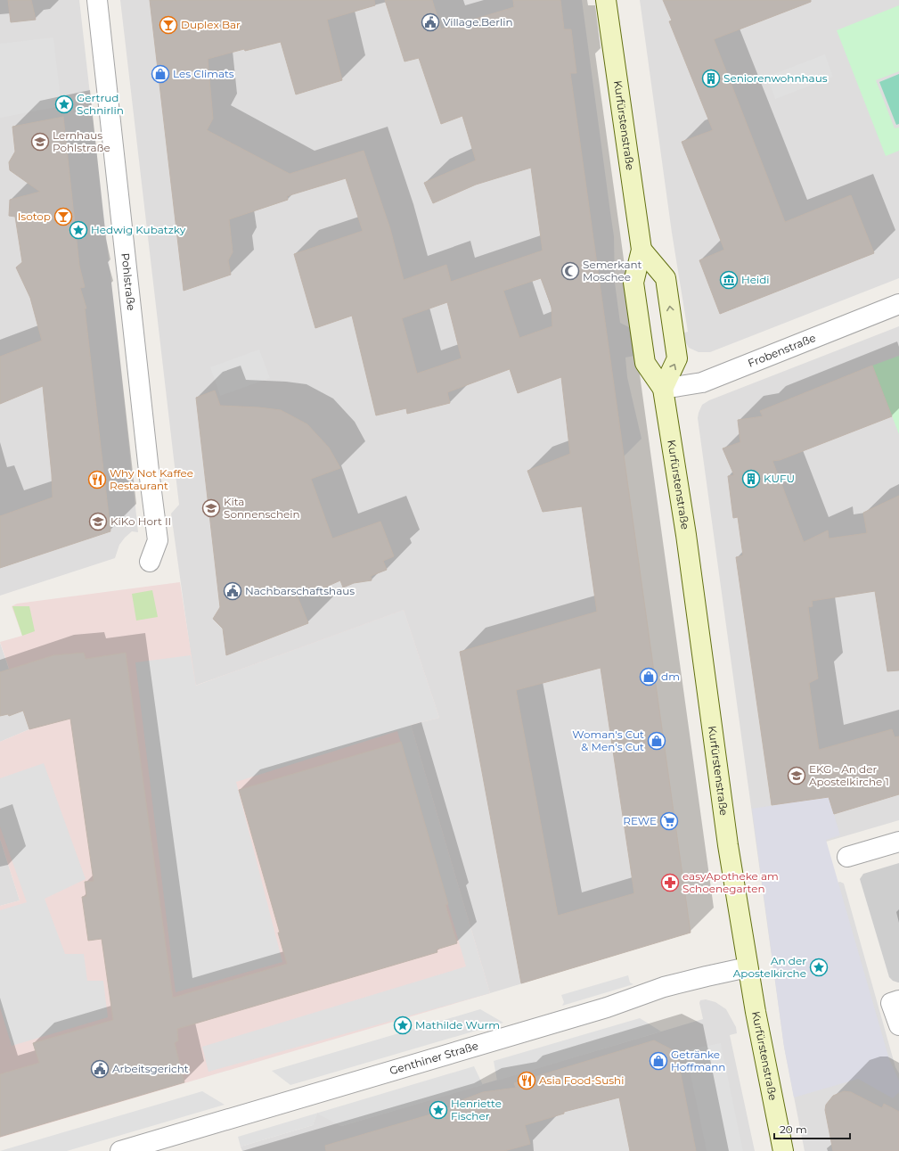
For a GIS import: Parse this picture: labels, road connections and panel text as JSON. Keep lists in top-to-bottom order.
{
  "streets": {
    "street": [
      "Kurfürstenstraße",
      "Pohlstraße",
      "Frobenstraße",
      "Genthiner Straße"
    ]
  },
  "crossings": [
    ["Kurfürstenstraße", "Frobenstraße"],
    ["Kurfürstenstraße", "Genthiner Straße"]
  ],
  "places": {
    "public building": ["Village.Berlin", "Nachbarschaftshaus", "Arbeitsgericht"],
    "bar": ["Duplex Bar", "Isotop"],
    "shop": [
      "Les Climats",
      "dm",
      "Woman's Cut & Men's Cut",
      "Getränke Hoffmann"
    ],
    "building": ["Seniorenwohnhaus", "KUFU"],
    "place": [
      "Gertrud Schnirlin",
      "Hedwig Kubatzky",
      "An der Apostelkirche",
      "Mathilde Wurm",
      "Henriette Fischer"
    ],
    "school or university": [
      "Lernhaus Pohlstraße",
      "Kita Sonnenschein",
      "KiKo Hort II",
      "EKG - An der Apostelkirche 1"
    ],
    "mosque": ["Semerkant Moschee"],
    "museum": ["Heidi"],
    "restaurant": ["Why Not Kaffee Restaurant", "Asia Food-Sushi"],
    "supermarket": ["REWE"],
    "pharmacy": ["easyApotheke am Schoenegarten"]
  },
  "scale_bar": "20 m"
}
